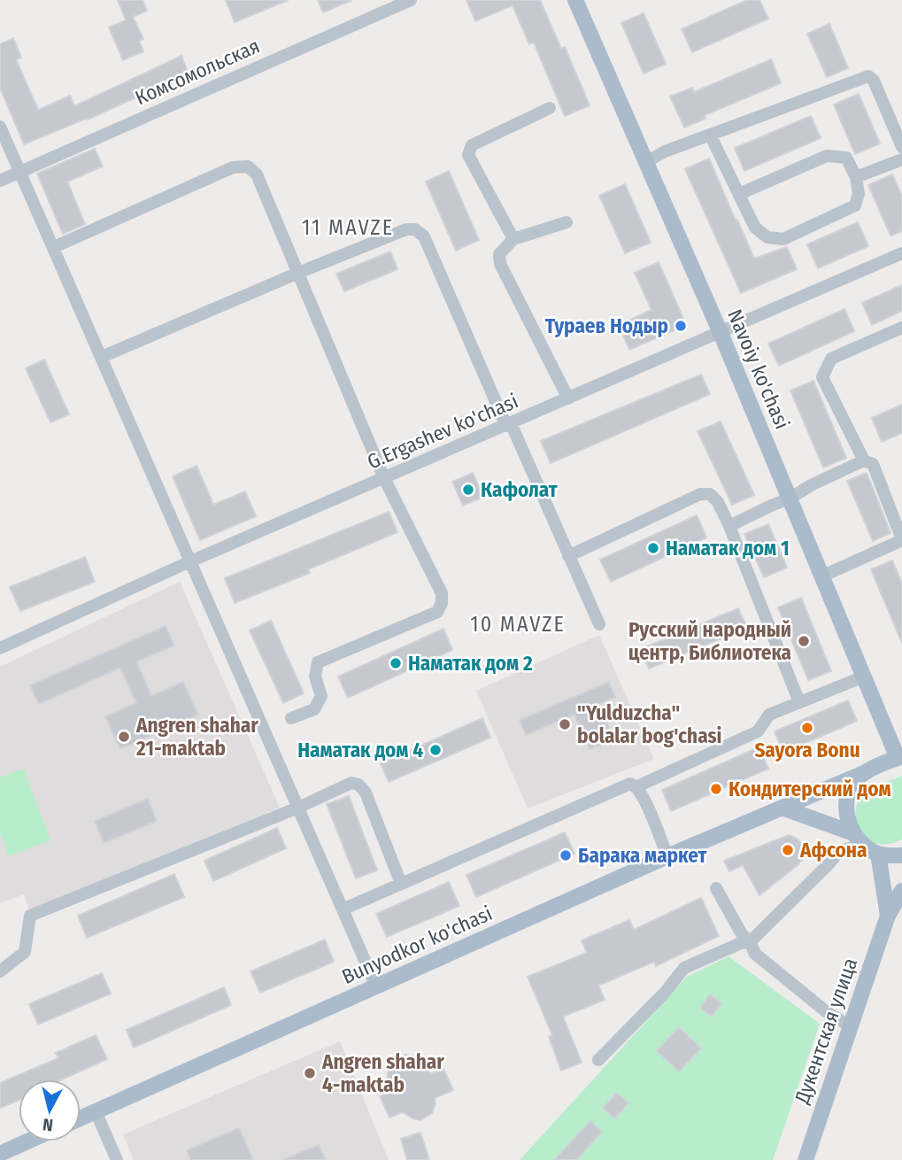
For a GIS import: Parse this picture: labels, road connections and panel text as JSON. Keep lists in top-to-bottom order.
{
  "streets": {
    "main road": ["Navoiy ko'chasi", "Bunyodkor ko'chasi", "Дукентская улица"],
    "street": ["Комсомольская", "G.Ergashev ko'chasi"]
  },
  "crossings": [
    ["Navoiy ko'chasi", "G.Ergashev ko'chasi"],
    ["Navoiy ko'chasi", "Bunyodkor ko'chasi"]
  ],
  "districts": ["11 MAVZE", "10 MAVZE"],
  "places": [
    "Тураев Нодыр",
    "Кафолат",
    "Наматак дом 1",
    "Русский народный центр, Библиотека",
    "Наматак дом 2",
    "\"Yulduzcha\" bolalar bog'chasi",
    "Sayora Bonu",
    "Angren shahar 21-maktab",
    "Наматак дом 4",
    "Кондитерский дом",
    "Афсона",
    "Барака маркет",
    "Angren shahar 4-maktab"
  ],
  "north": "bottom"
}
